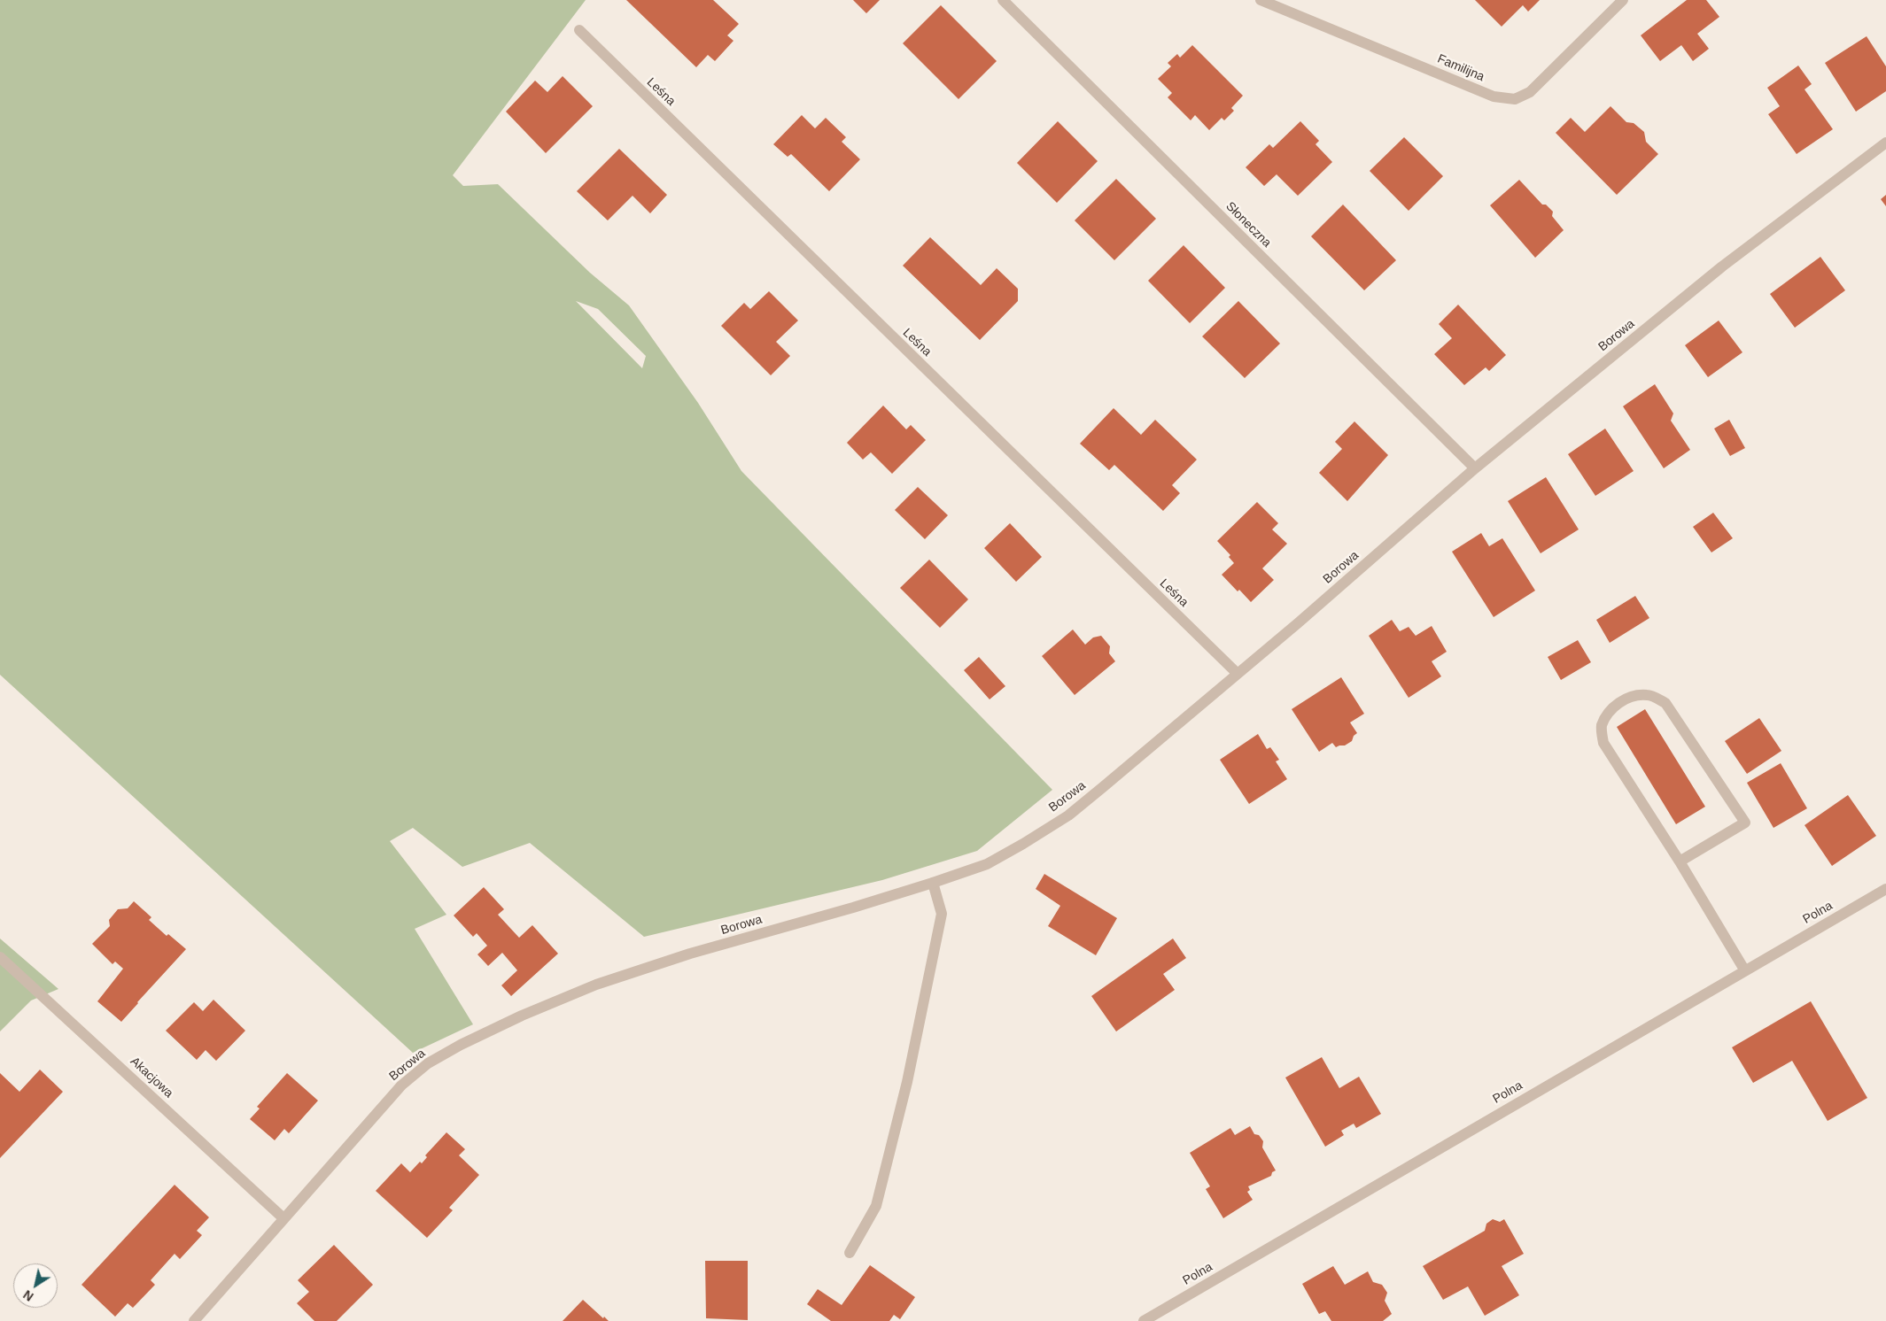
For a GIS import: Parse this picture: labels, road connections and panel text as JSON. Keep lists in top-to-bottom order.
{
  "streets": {
    "street": [
      "Familijna",
      "Leśna",
      "Słoneczna",
      "Borowa",
      "Polna",
      "Akacjowa"
    ]
  },
  "crossings": [
    ["Leśna", "Borowa"],
    ["Słoneczna", "Borowa"],
    ["Borowa", "Akacjowa"]
  ],
  "north": "bottom left"
}
